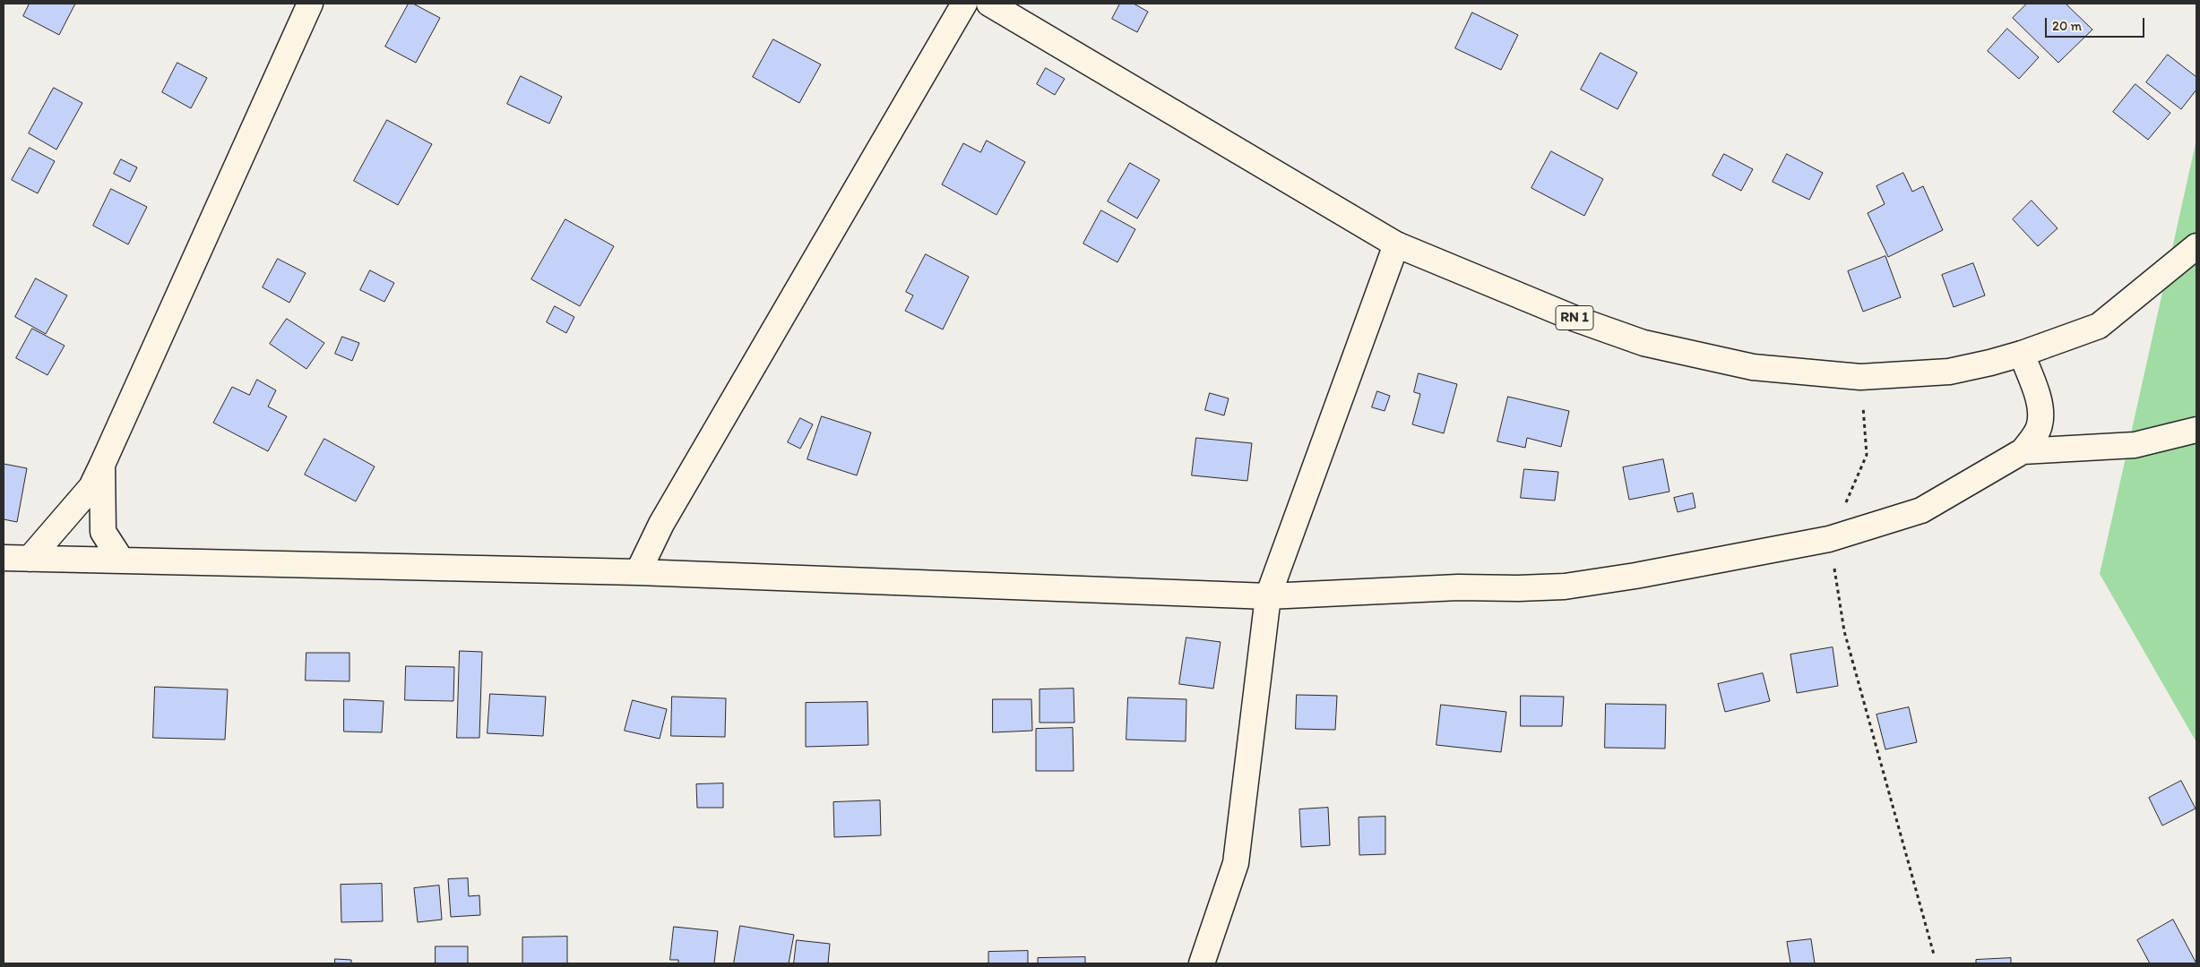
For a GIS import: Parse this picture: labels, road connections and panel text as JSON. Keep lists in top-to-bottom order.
{
  "streets": {
    "street": ["RN 1"]
  },
  "scale_bar": "20 m"
}
